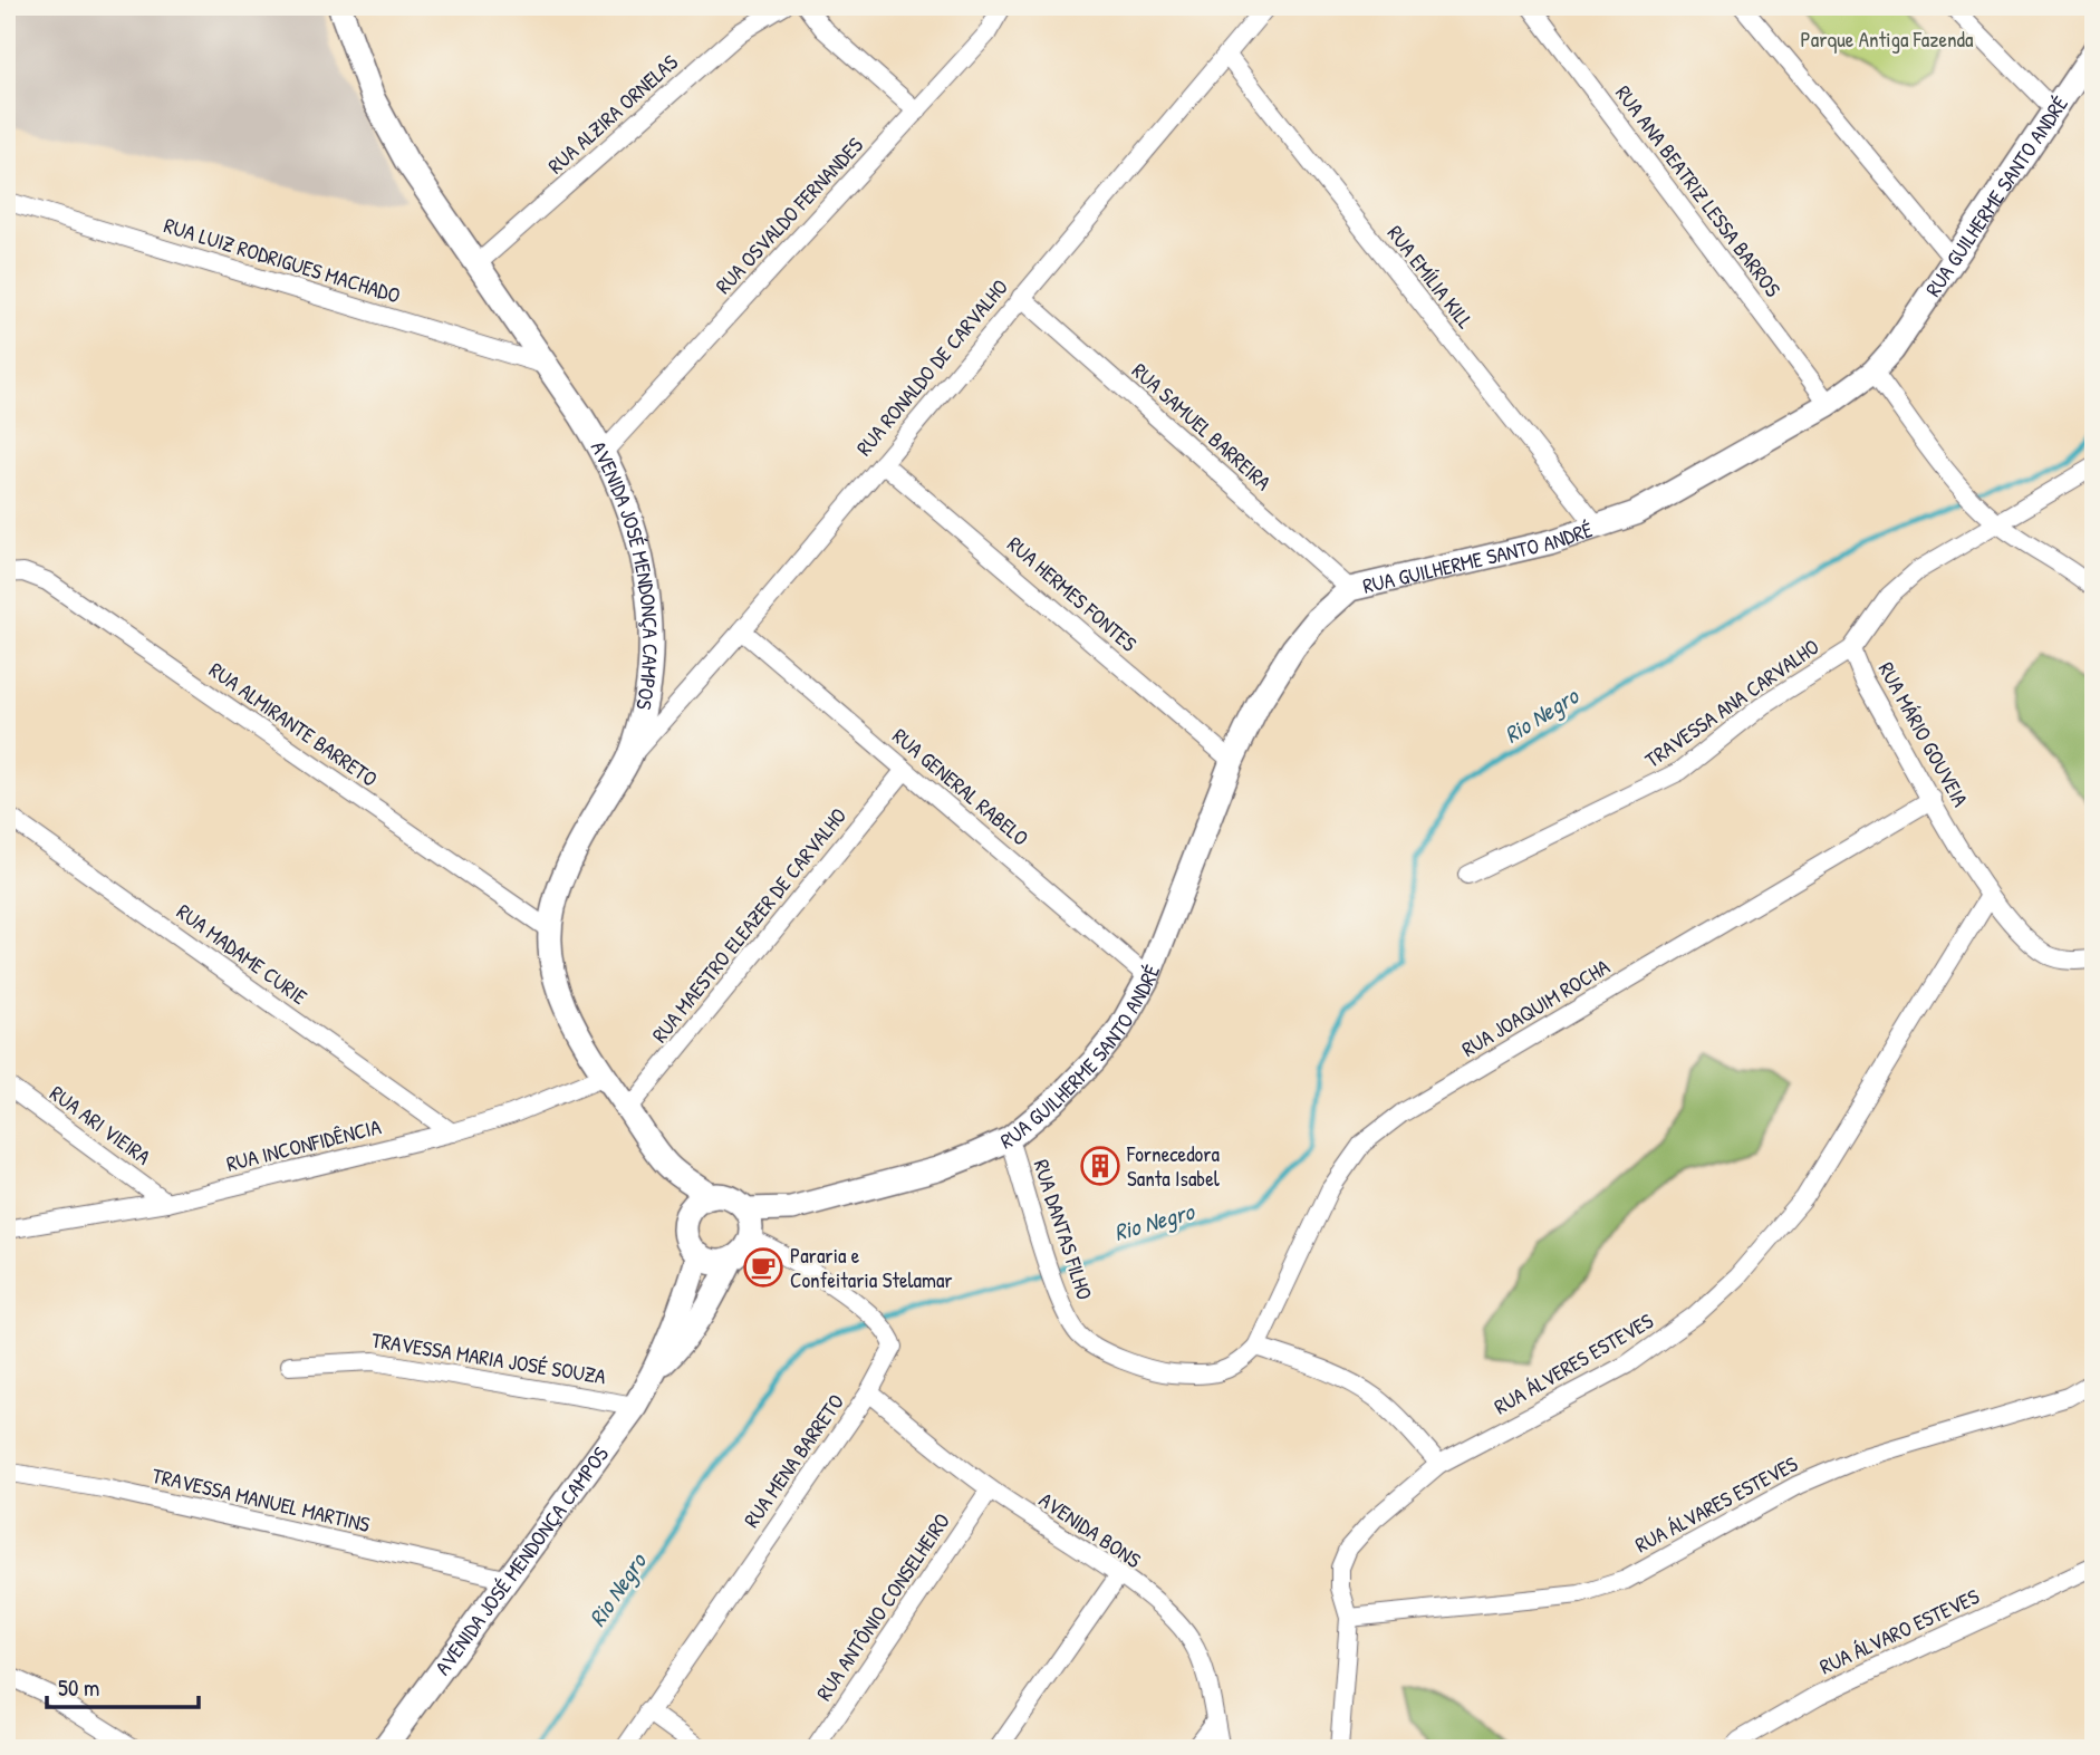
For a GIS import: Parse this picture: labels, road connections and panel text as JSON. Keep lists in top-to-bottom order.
{
  "streets": {
    "main road": ["RUA GUILHERME SANTO ANDRÉ", "AVENIDA JOSÉ MENDONÇA CAMPOS"],
    "street": [
      "RUA ALZIRA ORNELAS",
      "RUA ANA BEATRIZ LESSA BARROS",
      "RUA OSVALDO FERNANDES",
      "RUA LUIZ RODRIGUES MACHADO",
      "RUA EMÍLIA KILL",
      "RUA RONALDO DE CARVALHO",
      "RUA SAMUEL BARREIRA",
      "RUA HERMES FONTES",
      "TRAVESSA ANA CARVALHO",
      "RUA ALMIRANTE BARRETO",
      "RUA MÁRIO GOUVEIA",
      "RUA GENERAL RABELO",
      "RUA MAESTRO ELEAZER DE CARVALHO",
      "RUA MADAME CURIE",
      "RUA JOAQUIM ROCHA",
      "RUA ARI VIEIRA",
      "RUA INCONFIDÊNCIA",
      "RUA DANTAS FILHO",
      "TRAVESSA MARIA JOSÉ SOUZA",
      "RUA ÁLVERES ESTEVES",
      "RUA MENA BARRETO",
      "TRAVESSA MANUEL MARTINS",
      "RUA ÁLVARES ESTEVES",
      "AVENIDA BONS",
      "RUA ANTÔNIO CONSELHEIRO",
      "RUA ÁLVARO ESTEVES"
    ]
  },
  "crossings": [
    ["RUA ALZIRA ORNELAS", "AVENIDA JOSÉ MENDONÇA CAMPOS"],
    ["RUA ANA BEATRIZ LESSA BARROS", "RUA GUILHERME SANTO ANDRÉ"],
    ["RUA GUILHERME SANTO ANDRÉ", "RUA EMÍLIA KILL"],
    ["RUA GUILHERME SANTO ANDRÉ", "RUA SAMUEL BARREIRA"],
    ["RUA GUILHERME SANTO ANDRÉ", "AVENIDA JOSÉ MENDONÇA CAMPOS"],
    ["RUA GUILHERME SANTO ANDRÉ", "RUA HERMES FONTES"],
    ["RUA GUILHERME SANTO ANDRÉ", "RUA GENERAL RABELO"],
    ["RUA GUILHERME SANTO ANDRÉ", "RUA DANTAS FILHO"],
    ["RUA GUILHERME SANTO ANDRÉ", "RUA MENA BARRETO"],
    ["RUA OSVALDO FERNANDES", "AVENIDA JOSÉ MENDONÇA CAMPOS"],
    ["RUA LUIZ RODRIGUES MACHADO", "AVENIDA JOSÉ MENDONÇA CAMPOS"],
    ["RUA EMÍLIA KILL", "RUA RONALDO DE CARVALHO"],
    ["RUA RONALDO DE CARVALHO", "RUA SAMUEL BARREIRA"],
    ["RUA RONALDO DE CARVALHO", "AVENIDA JOSÉ MENDONÇA CAMPOS"],
    ["RUA RONALDO DE CARVALHO", "RUA HERMES FONTES"],
    ["RUA RONALDO DE CARVALHO", "RUA GENERAL RABELO"],
    ["AVENIDA JOSÉ MENDONÇA CAMPOS", "RUA ALMIRANTE BARRETO"],
    ["AVENIDA JOSÉ MENDONÇA CAMPOS", "RUA MAESTRO ELEAZER DE CARVALHO"],
    ["AVENIDA JOSÉ MENDONÇA CAMPOS", "RUA INCONFIDÊNCIA"],
    ["AVENIDA JOSÉ MENDONÇA CAMPOS", "TRAVESSA MARIA JOSÉ SOUZA"],
    ["AVENIDA JOSÉ MENDONÇA CAMPOS", "RUA MENA BARRETO"],
    ["AVENIDA JOSÉ MENDONÇA CAMPOS", "TRAVESSA MANUEL MARTINS"],
    ["TRAVESSA ANA CARVALHO", "RUA MÁRIO GOUVEIA"],
    ["RUA MÁRIO GOUVEIA", "RUA JOAQUIM ROCHA"],
    ["RUA MÁRIO GOUVEIA", "RUA ÁLVERES ESTEVES"],
    ["RUA GENERAL RABELO", "RUA MAESTRO ELEAZER DE CARVALHO"],
    ["RUA MADAME CURIE", "RUA INCONFIDÊNCIA"],
    ["RUA JOAQUIM ROCHA", "RUA DANTAS FILHO"],
    ["RUA ARI VIEIRA", "RUA INCONFIDÊNCIA"],
    ["RUA ÁLVERES ESTEVES", "RUA ÁLVARES ESTEVES"],
    ["RUA MENA BARRETO", "AVENIDA BONS"],
    ["AVENIDA BONS", "RUA ANTÔNIO CONSELHEIRO"]
  ],
  "water": ["Rio Negro"],
  "parks": ["Parque Antiga Fazenda"],
  "places": {
    "building": ["Fornecedora Santa Isabel"],
    "cafe": ["Pararia e Confeitaria Stelamar"]
  },
  "scale_bar": "50 m"
}
